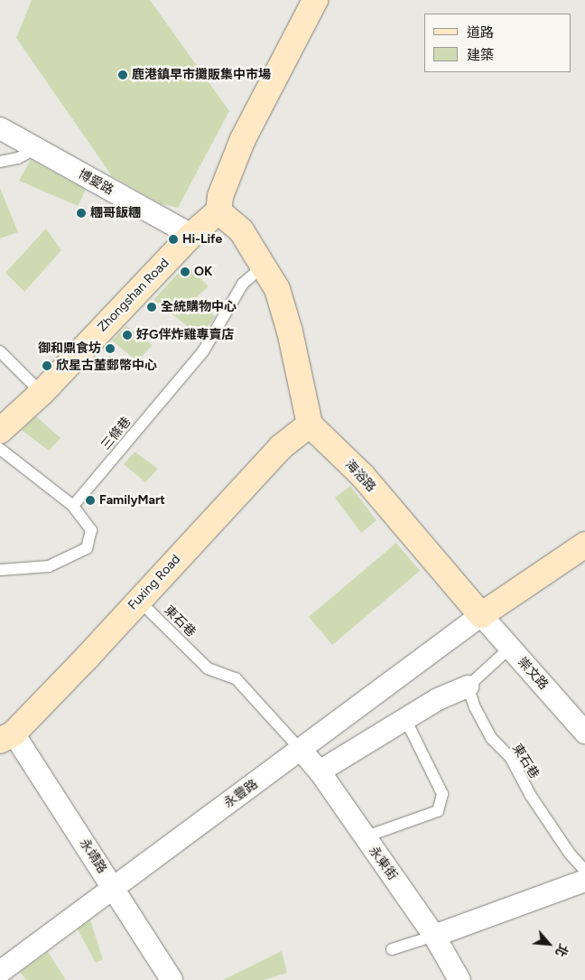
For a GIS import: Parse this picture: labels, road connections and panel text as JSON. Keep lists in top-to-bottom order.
{
  "streets": {
    "street": [
      "博愛路",
      "Zhongshan Road",
      "海浴路",
      "Fuxing Road",
      "崇文路",
      "永豐路",
      "永靖路",
      "永東街"
    ],
    "lane": ["三條巷", "東石巷"]
  },
  "crossings": [
    ["博愛路", "Zhongshan Road"],
    ["海浴路", "Fuxing Road"],
    ["海浴路", "崇文路"],
    ["海浴路", "永豐路"],
    ["Fuxing Road", "東石巷"],
    ["Fuxing Road", "永靖路"],
    ["東石巷", "永豐路"],
    ["東石巷", "永東街"],
    ["崇文路", "永豐路"],
    ["永豐路", "永靖路"],
    ["永豐路", "永東街"]
  ],
  "places": [
    "鹿港鎮早市攤販集中市場",
    "糰哥飯糰",
    "Hi-Life",
    "OK",
    "全統購物中心",
    "好G伴炸雞專賣店",
    "御和鼎食坊",
    "欣星古董郵幣中心",
    "FamilyMart"
  ],
  "legend": ["道路", "建築"],
  "north": "bottom right"
}
